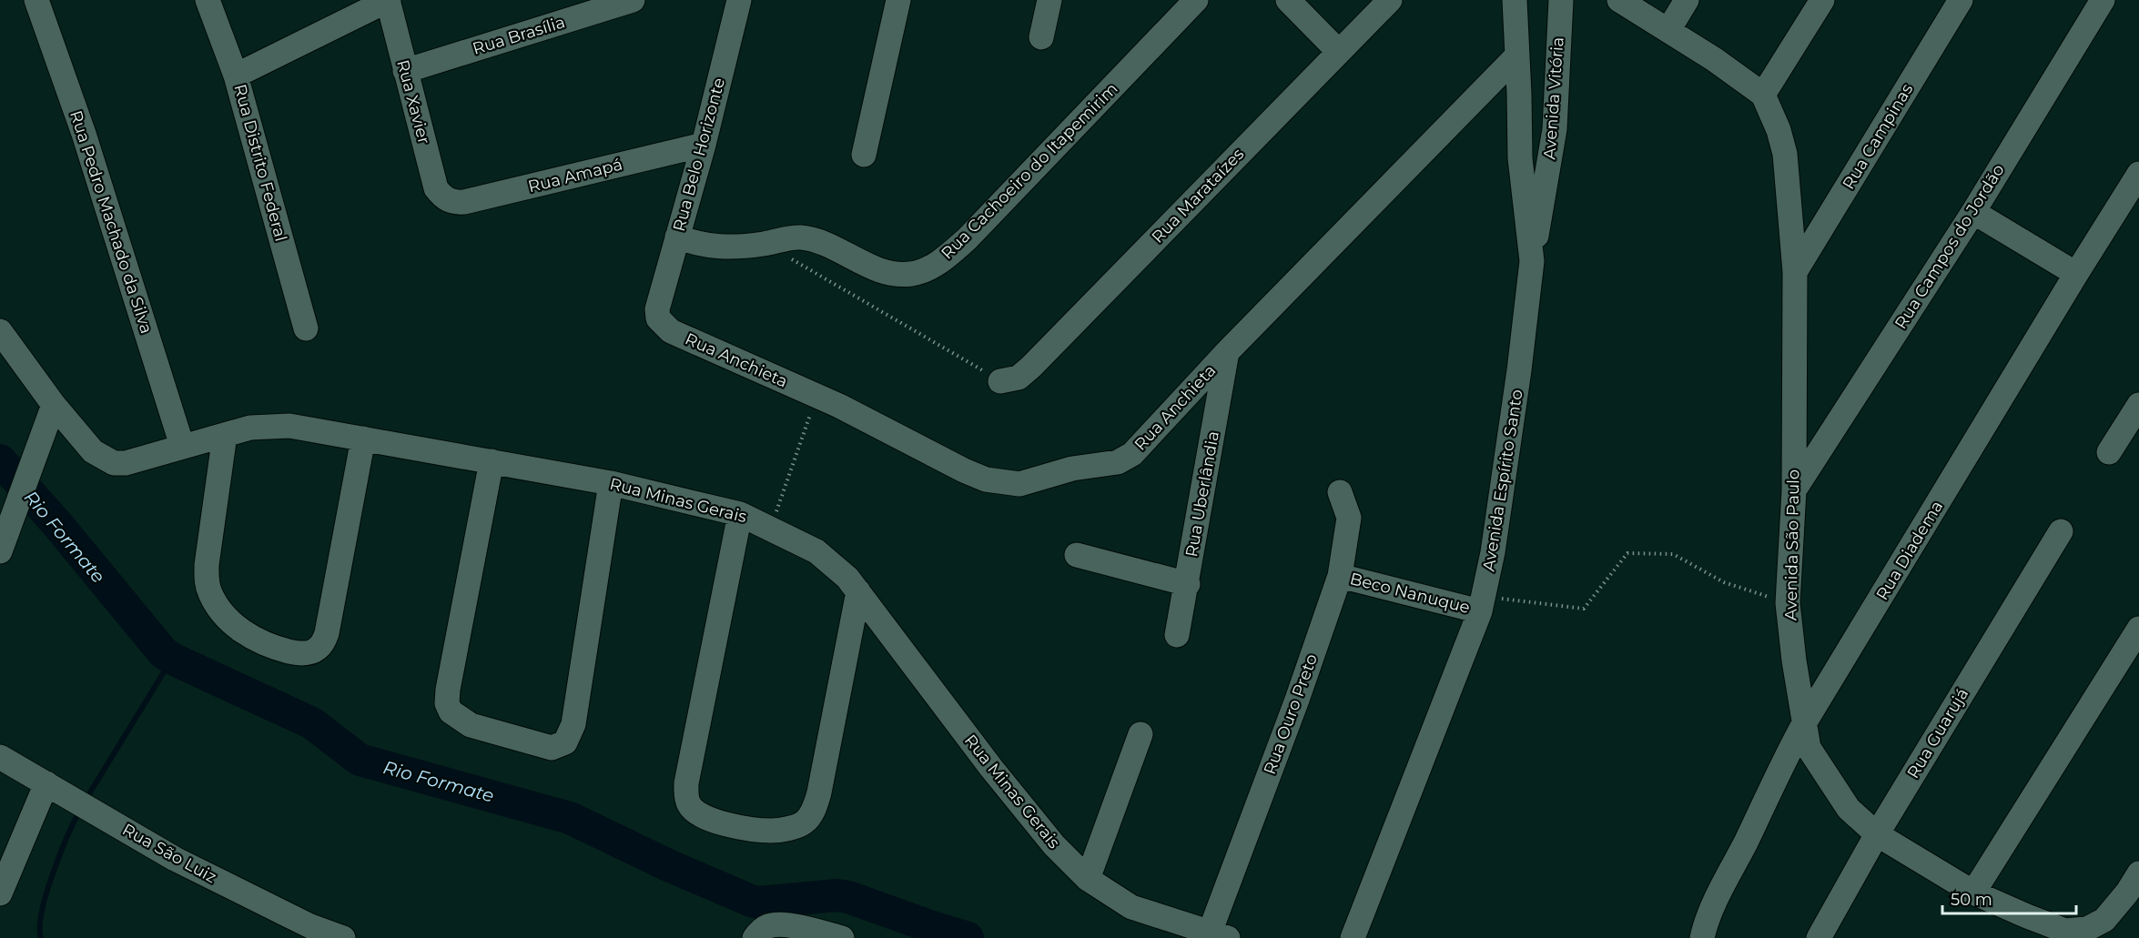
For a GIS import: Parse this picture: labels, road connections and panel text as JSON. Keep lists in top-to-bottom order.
{
  "streets": {
    "street": [
      "Rua Brasília",
      "Avenida Vitória",
      "Rua Xavier",
      "Rua Campinas",
      "Rua Belo Horizonte",
      "Rua Distrito Federal",
      "Rua Cachoeiro do Itapemirim",
      "Rua Amapá",
      "Rua Marataízes",
      "Rua Pedro Machado da Silva",
      "Rua Campos do Jordão",
      "Rua Anchieta",
      "Avenida Espírito Santo",
      "Rua Uberlândia",
      "Rua Minas Gerais",
      "Avenida São Paulo",
      "Rua Diadema",
      "Beco Nanuque",
      "Rua Ouro Preto",
      "Rua Guarujá",
      "Rua São Luiz"
    ]
  },
  "crossings": [
    ["Rua Brasília", "Rua Xavier"],
    ["Avenida Vitória", "Avenida Espírito Santo"],
    ["Rua Xavier", "Rua Amapá"],
    ["Rua Campinas", "Avenida São Paulo"],
    ["Rua Belo Horizonte", "Rua Cachoeiro do Itapemirim"],
    ["Rua Belo Horizonte", "Rua Amapá"],
    ["Rua Belo Horizonte", "Rua Anchieta"],
    ["Rua Pedro Machado da Silva", "Rua Minas Gerais"],
    ["Rua Campos do Jordão", "Avenida São Paulo"],
    ["Rua Anchieta", "Avenida Espírito Santo"],
    ["Rua Anchieta", "Rua Uberlândia"],
    ["Avenida Espírito Santo", "Beco Nanuque"],
    ["Rua Minas Gerais", "Rua Ouro Preto"],
    ["Avenida São Paulo", "Rua Diadema"],
    ["Avenida São Paulo", "Rua Guarujá"],
    ["Beco Nanuque", "Rua Ouro Preto"]
  ],
  "water": ["Rio Formate"],
  "scale_bar": "50 m"
}
